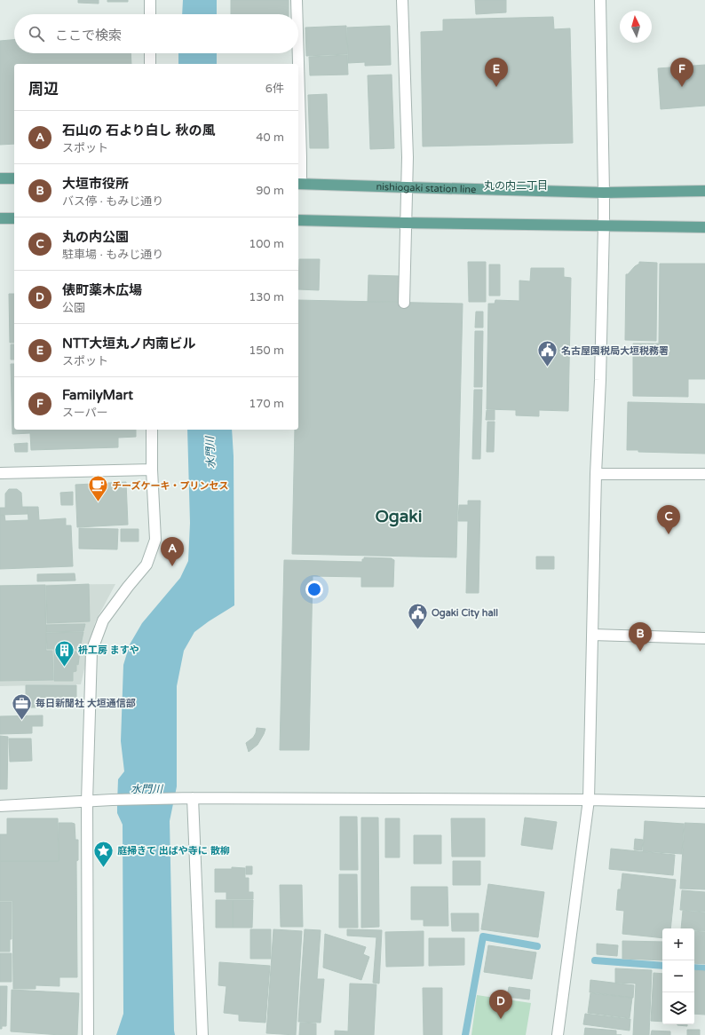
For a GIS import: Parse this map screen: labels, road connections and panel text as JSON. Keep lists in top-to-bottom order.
{
  "streets": {
    "main road": ["nishiogaki station line"]
  },
  "districts": ["丸の内二丁目", "Ogaki"],
  "water": ["水門川"],
  "places": {
    "public building": ["名古屋国税局大垣税務署", "Ogaki City hall"],
    "cafe": ["チーズケーキ・プリンセス"],
    "building": ["枡工房 ますや"],
    "office": ["毎日新聞社 大垣通信部"],
    "place": ["庭掃きて 出ばや寺に 散柳"]
  },
  "north": "top",
  "page": {
    "search": "ここで検索",
    "pins": [
      "E",
      "F",
      "C",
      "A",
      "B",
      "D"
    ],
    "heading": ["周辺", "6件"],
    "list": [
      {
        "mark": "A",
        "name": "石山の 石より白し 秋の風",
        "note": "スポット",
        "value": "40 m"
      },
      {
        "mark": "B",
        "name": "大垣市役所",
        "note": "バス停 · もみじ通り",
        "value": "90 m"
      },
      {
        "mark": "C",
        "name": "丸の内公園",
        "note": "駐車場 · もみじ通り",
        "value": "100 m"
      },
      {
        "mark": "D",
        "name": "俵町薬木広場",
        "note": "公園",
        "value": "130 m"
      },
      {
        "mark": "E",
        "name": "NTT大垣丸ノ内南ビル",
        "note": "スポット",
        "value": "150 m"
      },
      {
        "mark": "F",
        "name": "FamilyMart",
        "note": "スーパー",
        "value": "170 m"
      }
    ],
    "map_buttons": ["+", "−"]
  }
}
